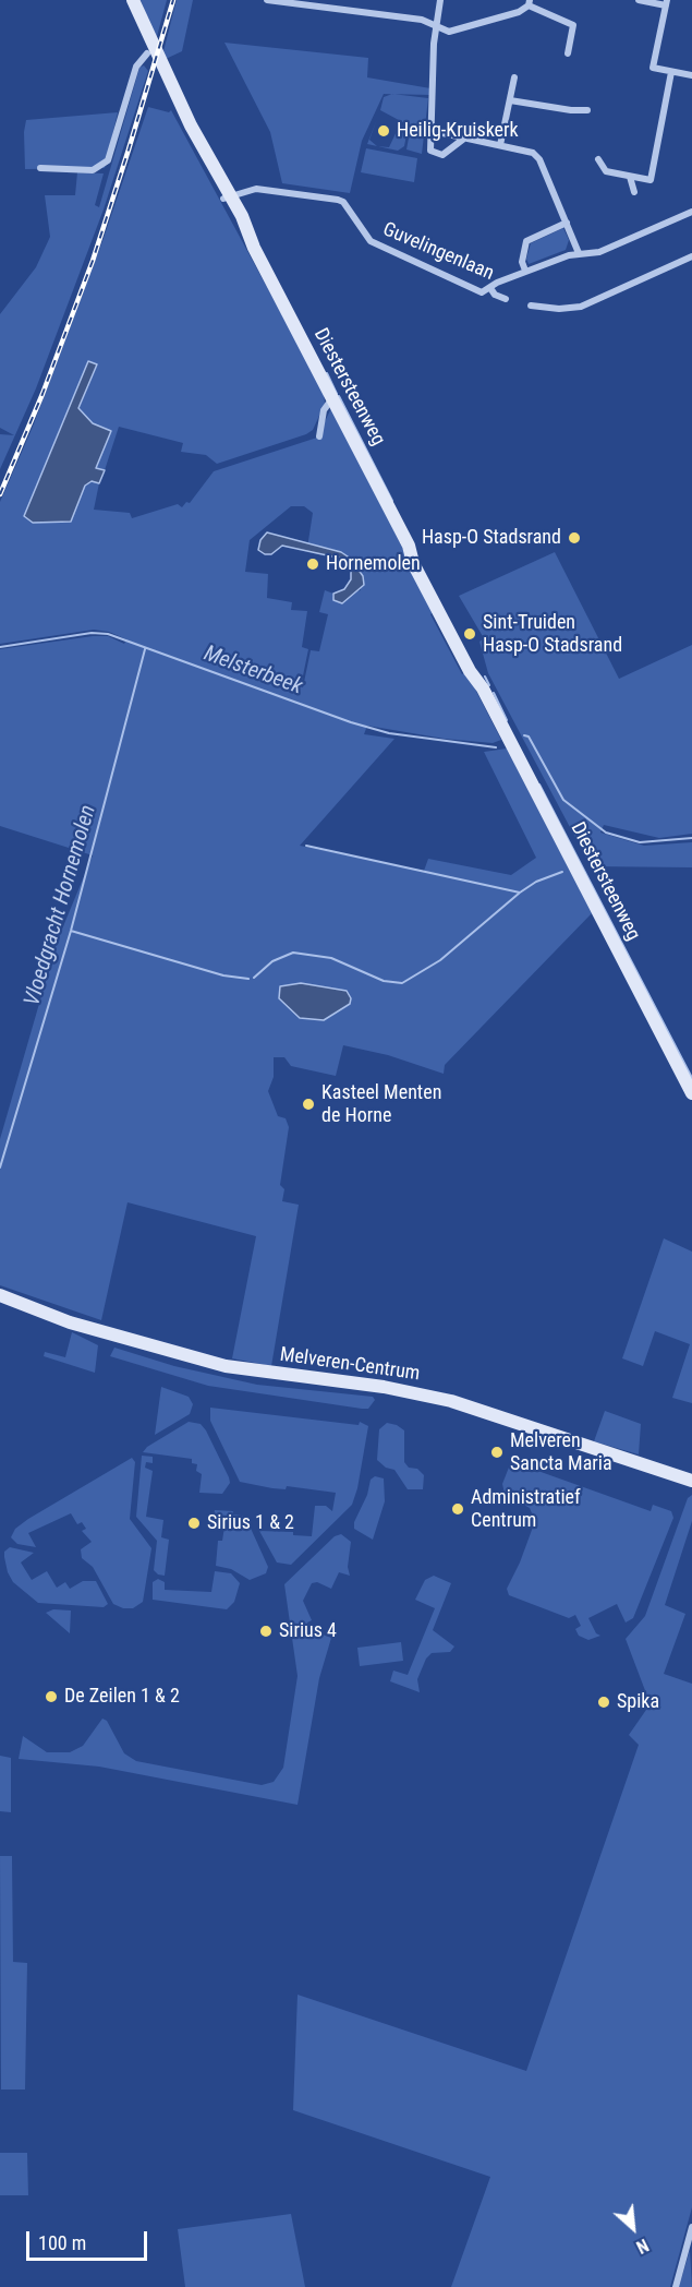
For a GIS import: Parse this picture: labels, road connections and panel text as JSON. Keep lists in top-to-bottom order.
{
  "streets": {
    "main road": ["Diestersteenweg", "Melveren-Centrum"],
    "street": ["Guvelingenlaan"]
  },
  "crossings": [
    ["Guvelingenlaan", "Diestersteenweg"]
  ],
  "water": ["Melsterbeek", "Vloedgracht Hornemolen"],
  "places": [
    "Heilig-Kruiskerk",
    "Hasp-O Stadsrand",
    "Hornemolen",
    "Sint-Truiden Hasp-O Stadsrand",
    "Kasteel Menten de Horne",
    "Melveren Sancta Maria",
    "Administratief Centrum",
    "Sirius 1 & 2",
    "Sirius 4",
    "De Zeilen 1 & 2",
    "Spika"
  ],
  "scale_bar": "100 m",
  "north": "bottom right"
}
